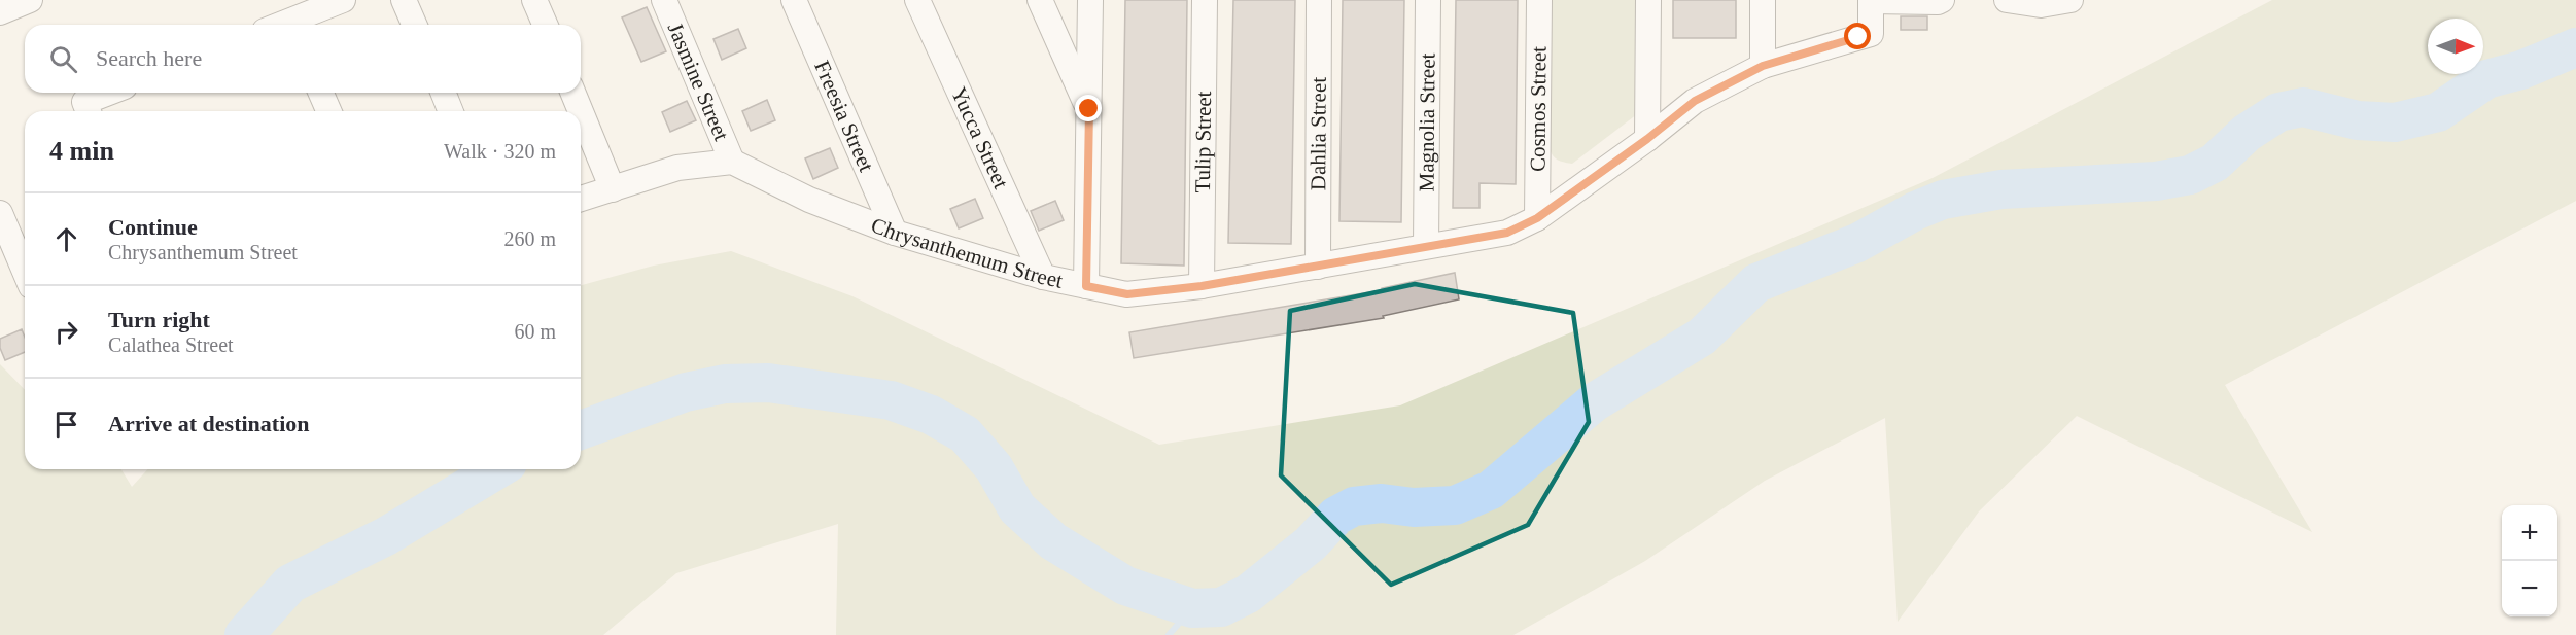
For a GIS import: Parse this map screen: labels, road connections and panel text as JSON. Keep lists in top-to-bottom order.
{
  "streets": {
    "street": [
      "Jasmine Street",
      "Cosmos Street",
      "Freesia Street",
      "Magnolia Street",
      "Dahlia Street",
      "Yucca Street",
      "Tulip Street",
      "Chrysanthemum Street"
    ]
  },
  "crossings": [
    ["Jasmine Street", "Chrysanthemum Street"],
    ["Cosmos Street", "Chrysanthemum Street"],
    ["Freesia Street", "Chrysanthemum Street"],
    ["Magnolia Street", "Chrysanthemum Street"],
    ["Dahlia Street", "Chrysanthemum Street"],
    ["Yucca Street", "Chrysanthemum Street"],
    ["Tulip Street", "Chrysanthemum Street"]
  ],
  "north": "right",
  "page": {
    "search": "Search here",
    "heading": ["4 min", "Walk · 320 m"],
    "list": [
      ["Continue", "Chrysanthemum Street", "260 m"],
      ["Turn right", "Calathea Street", "60 m"],
      "Arrive at destination"
    ],
    "map_buttons": ["+", "−"]
  }
}
